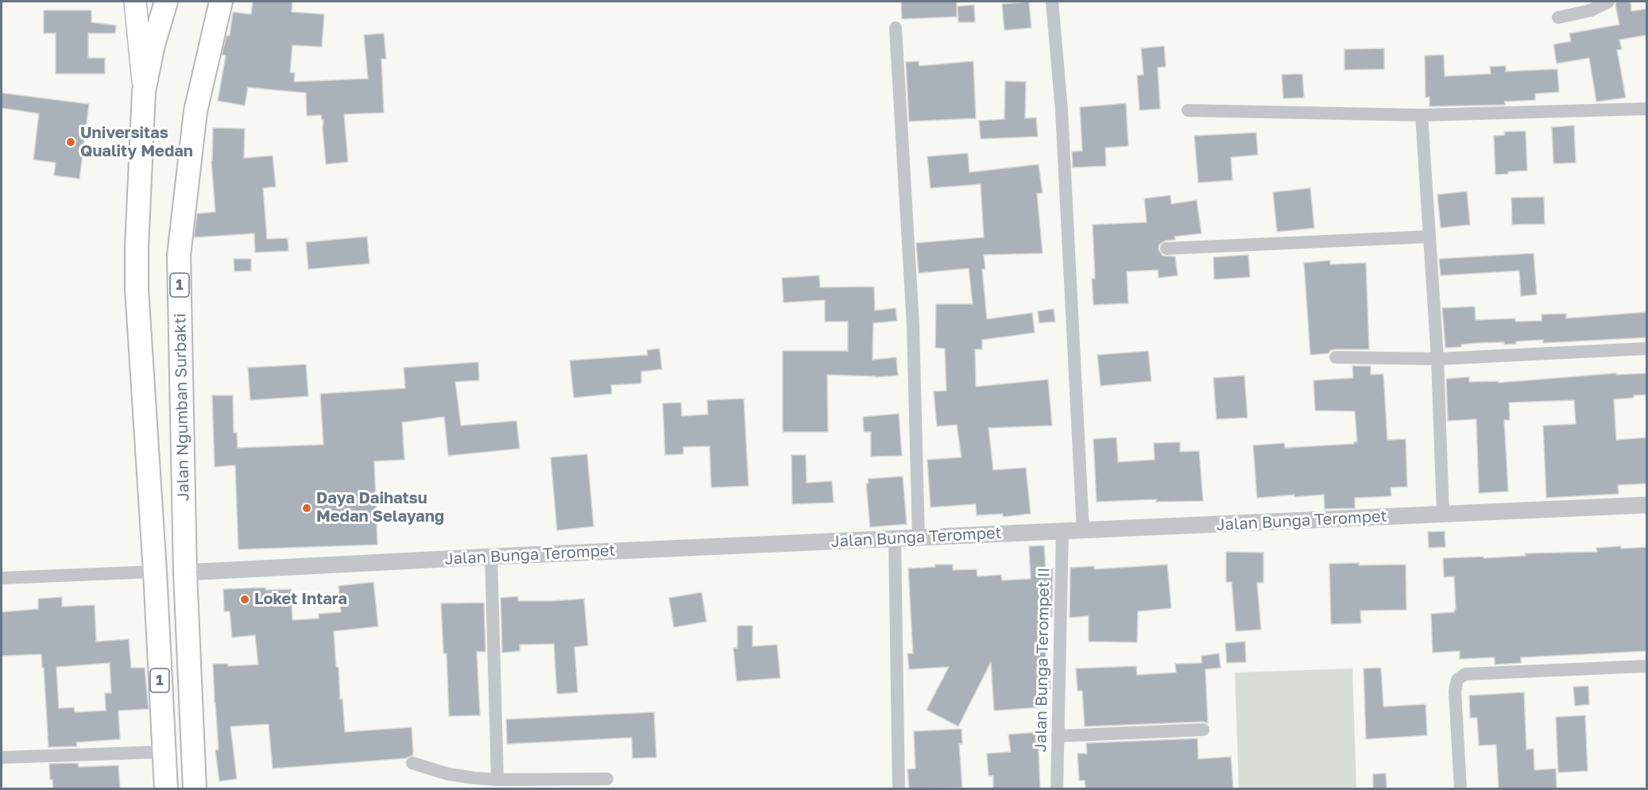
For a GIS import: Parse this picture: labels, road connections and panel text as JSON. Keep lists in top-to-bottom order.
{
  "streets": {
    "highway": ["1", "Jalan Ngumban Surbakti"],
    "street": ["Jalan Bunga Terompet", "Jalan Bunga Terompet II"]
  },
  "crossings": [
    ["Jalan Ngumban Surbakti", "Jalan Bunga Terompet"],
    ["Jalan Bunga Terompet", "Jalan Bunga Terompet II"]
  ],
  "places": ["Universitas Quality Medan", "Daya Daihatsu Medan Selayang", "Loket Intara"]
}
